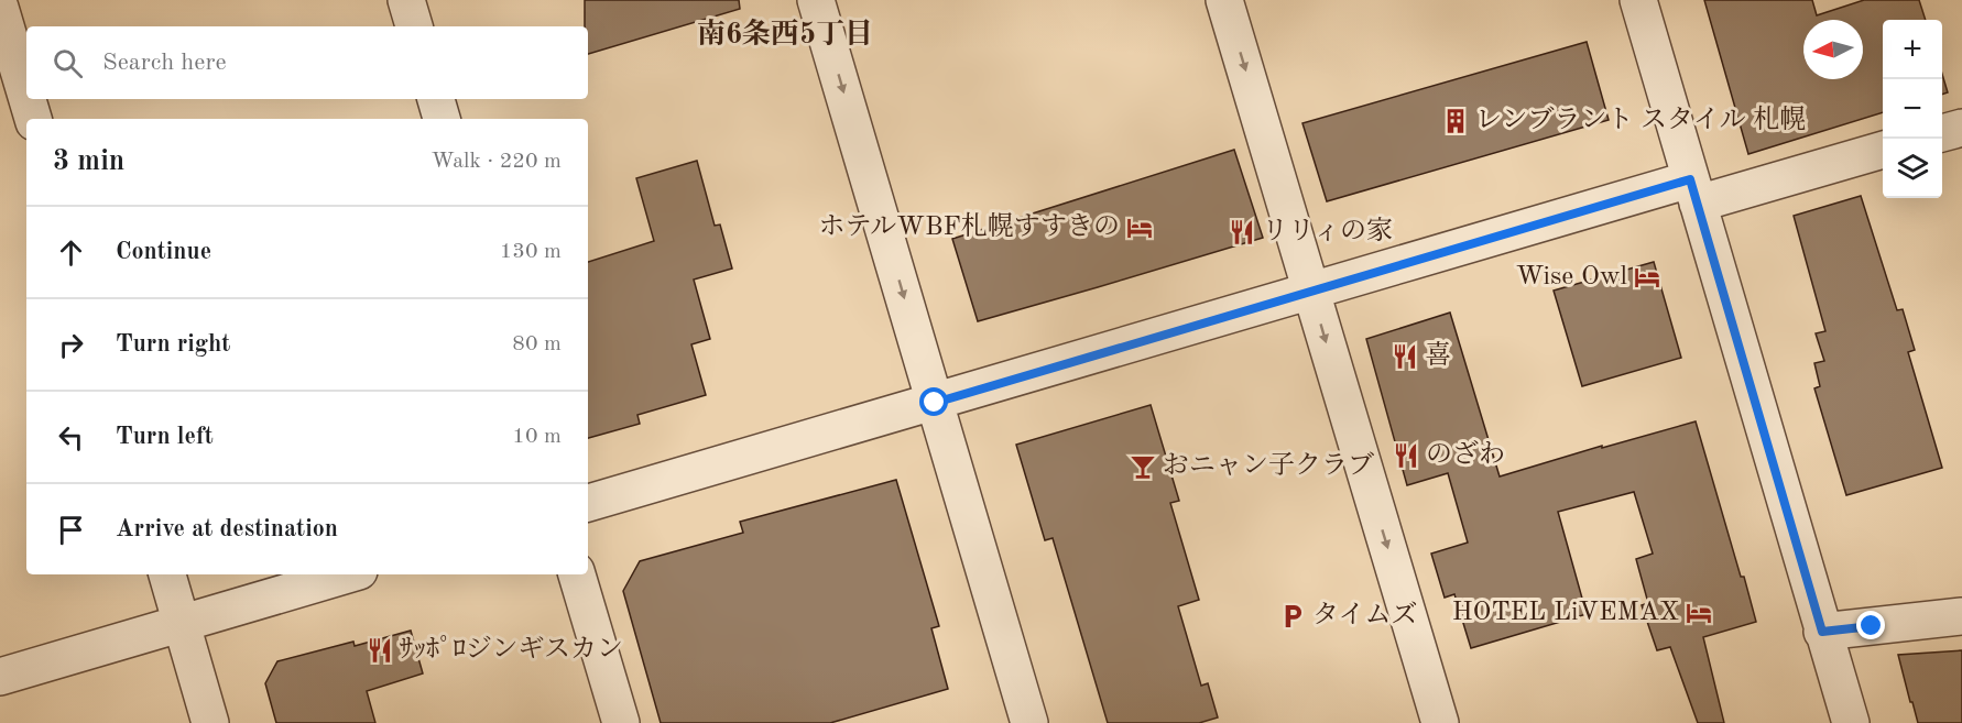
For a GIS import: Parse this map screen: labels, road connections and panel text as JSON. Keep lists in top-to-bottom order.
{
  "districts": ["南6条西5丁目"],
  "places": {
    "building": ["レンブラント スタイル 札幌"],
    "hotel": ["ホテルWBF札幌すすきの", "Wise Owl", "HOTEL LiVEMAX"],
    "restaurant": [
      "リリィの家",
      "喜",
      "のざわ",
      "ｻｯﾎﾟﾛジンギスカン"
    ],
    "bar": ["おニャン子クラブ"],
    "parking": ["タイムズ"]
  },
  "north": "left",
  "page": {
    "map_buttons": ["+", "−"],
    "search": "Search here",
    "heading": ["3 min", "Walk · 220 m"],
    "list": [
      ["Continue", "130 m"],
      ["Turn right", "80 m"],
      ["Turn left", "10 m"],
      "Arrive at destination"
    ]
  }
}
